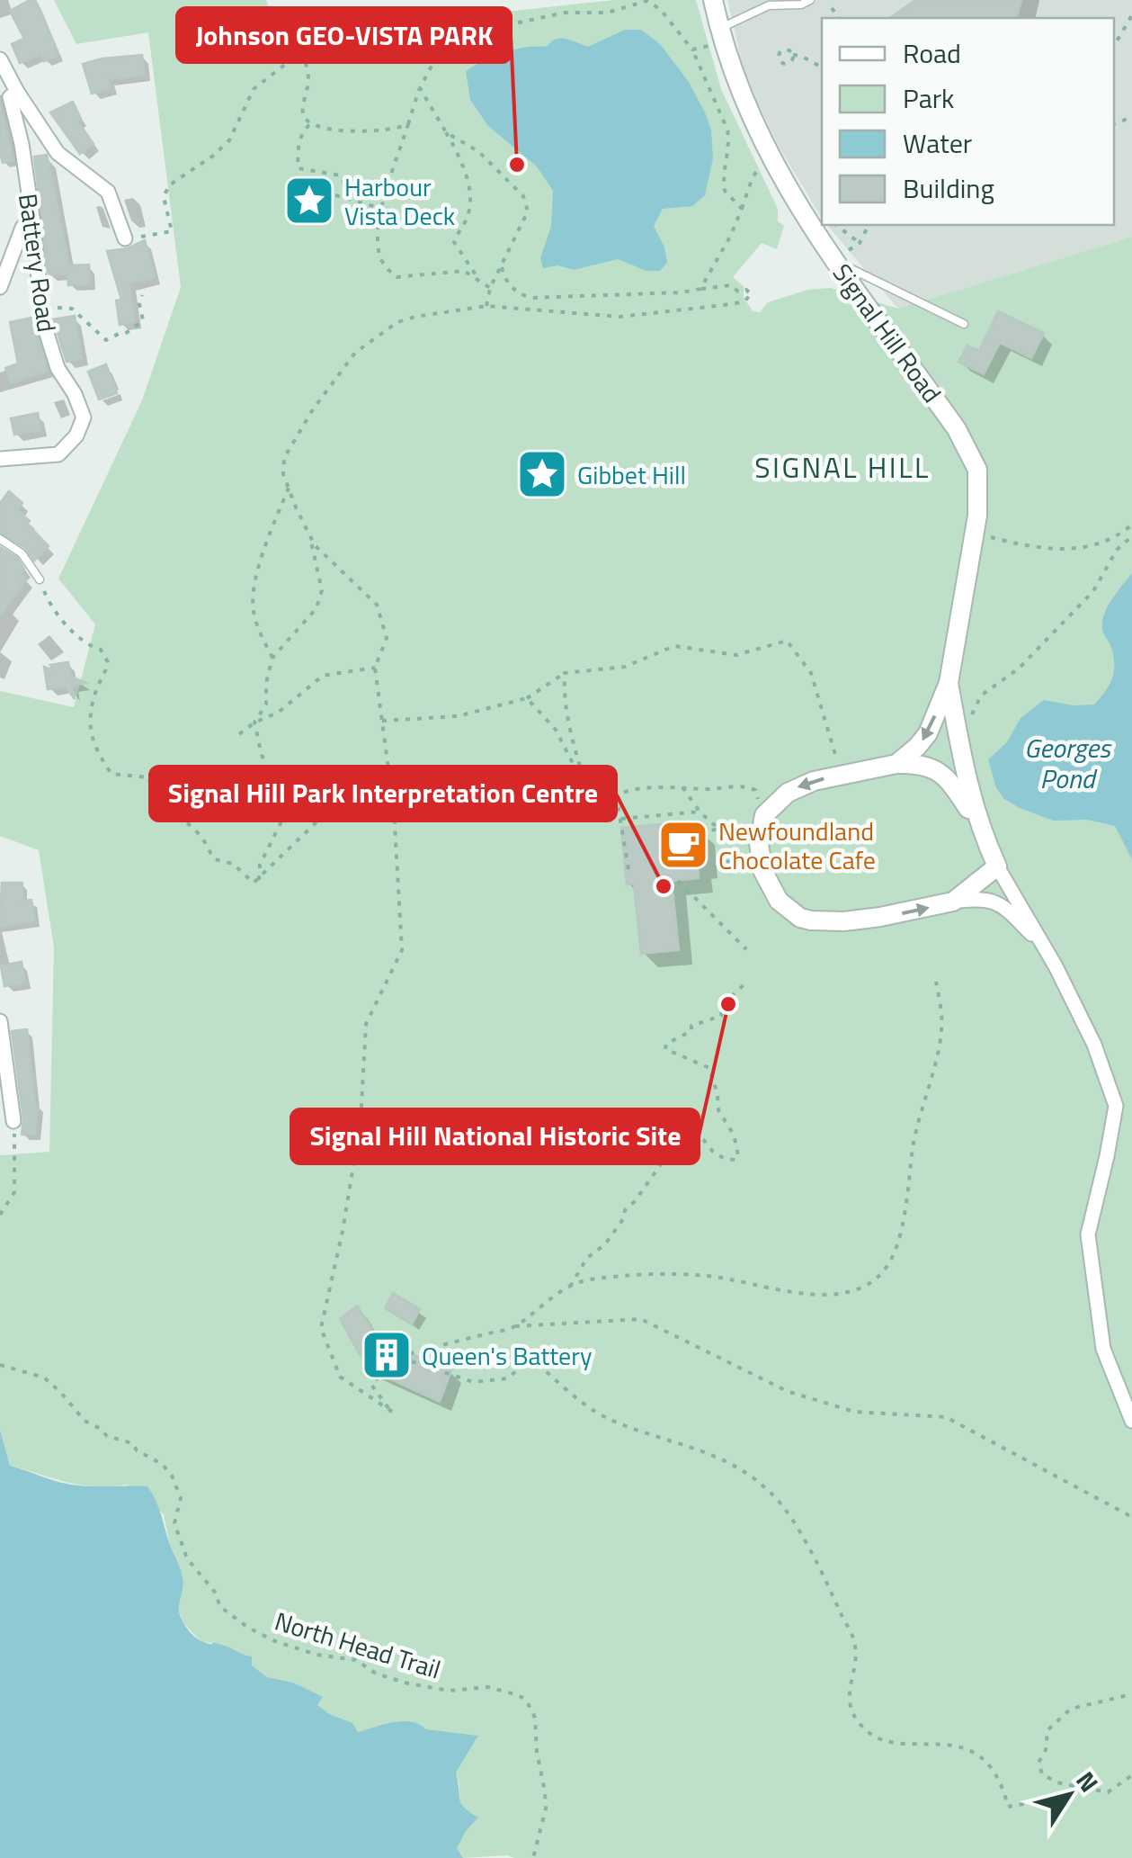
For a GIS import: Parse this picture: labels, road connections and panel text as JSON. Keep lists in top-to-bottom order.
{
  "streets": {
    "street": ["Battery Road", "Signal Hill Road"],
    "path": ["North Head Trail"]
  },
  "districts": ["SIGNAL HILL"],
  "water": ["Georges Pond"],
  "places": {
    "other": ["Johnson GEO-VISTA PARK", "Signal Hill Park Interpretation Centre", "Signal Hill National Historic Site"],
    "place": ["Harbour Vista Deck", "Gibbet Hill"],
    "cafe": ["Newfoundland Chocolate Cafe"],
    "building": ["Queen's Battery"]
  },
  "legend": [
    "Road",
    "Park",
    "Water",
    "Building"
  ],
  "north": "top right"
}
